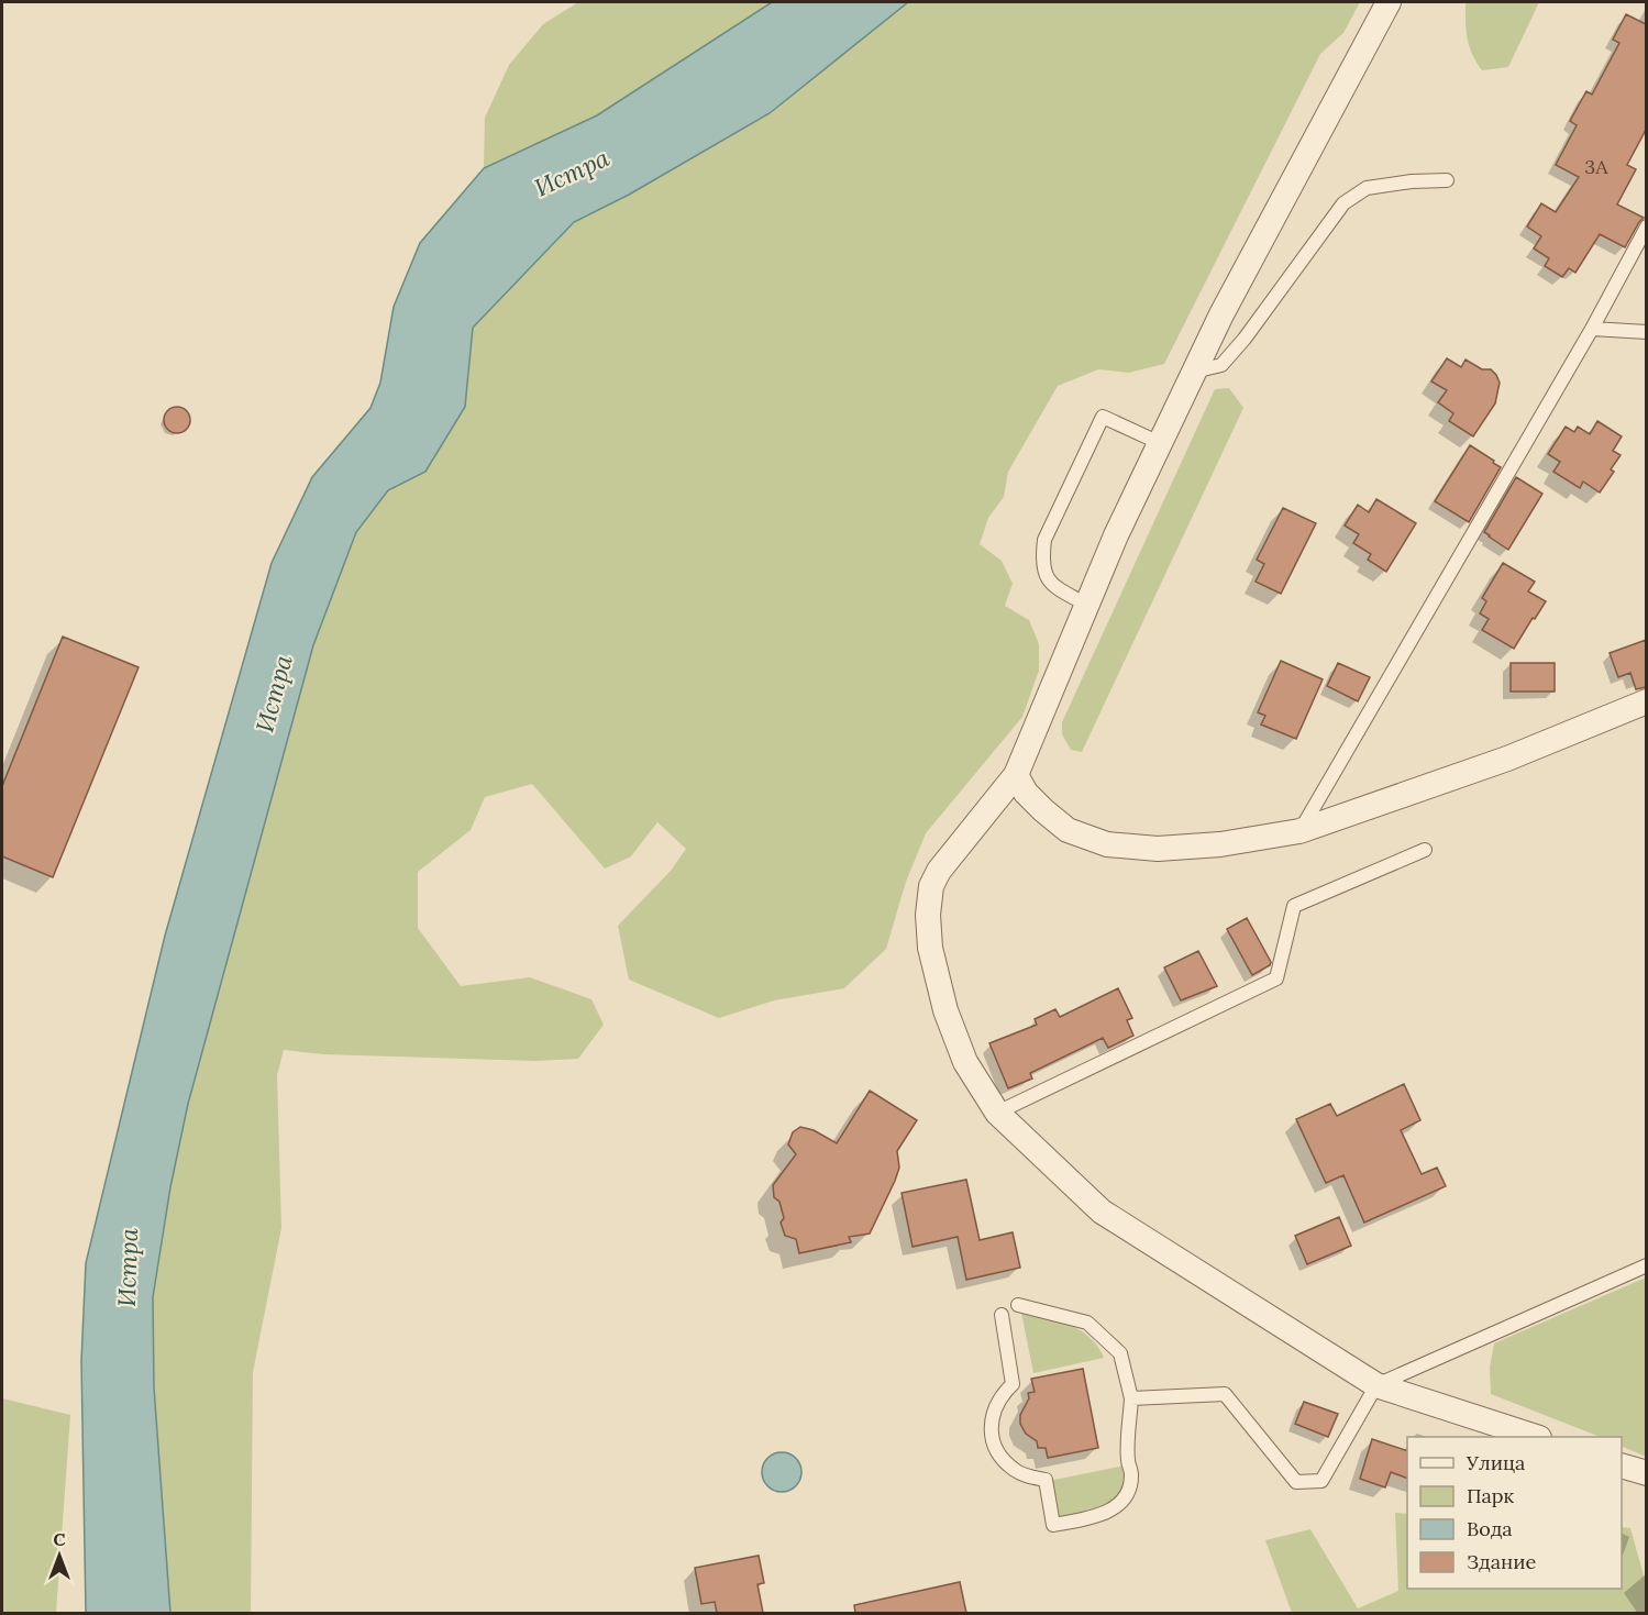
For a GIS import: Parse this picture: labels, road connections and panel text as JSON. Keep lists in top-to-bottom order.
{
  "water": ["Истра"],
  "house_numbers": ["3А"],
  "legend": [
    "Улица",
    "Парк",
    "Вода",
    "Здание"
  ],
  "north": "top"
}
